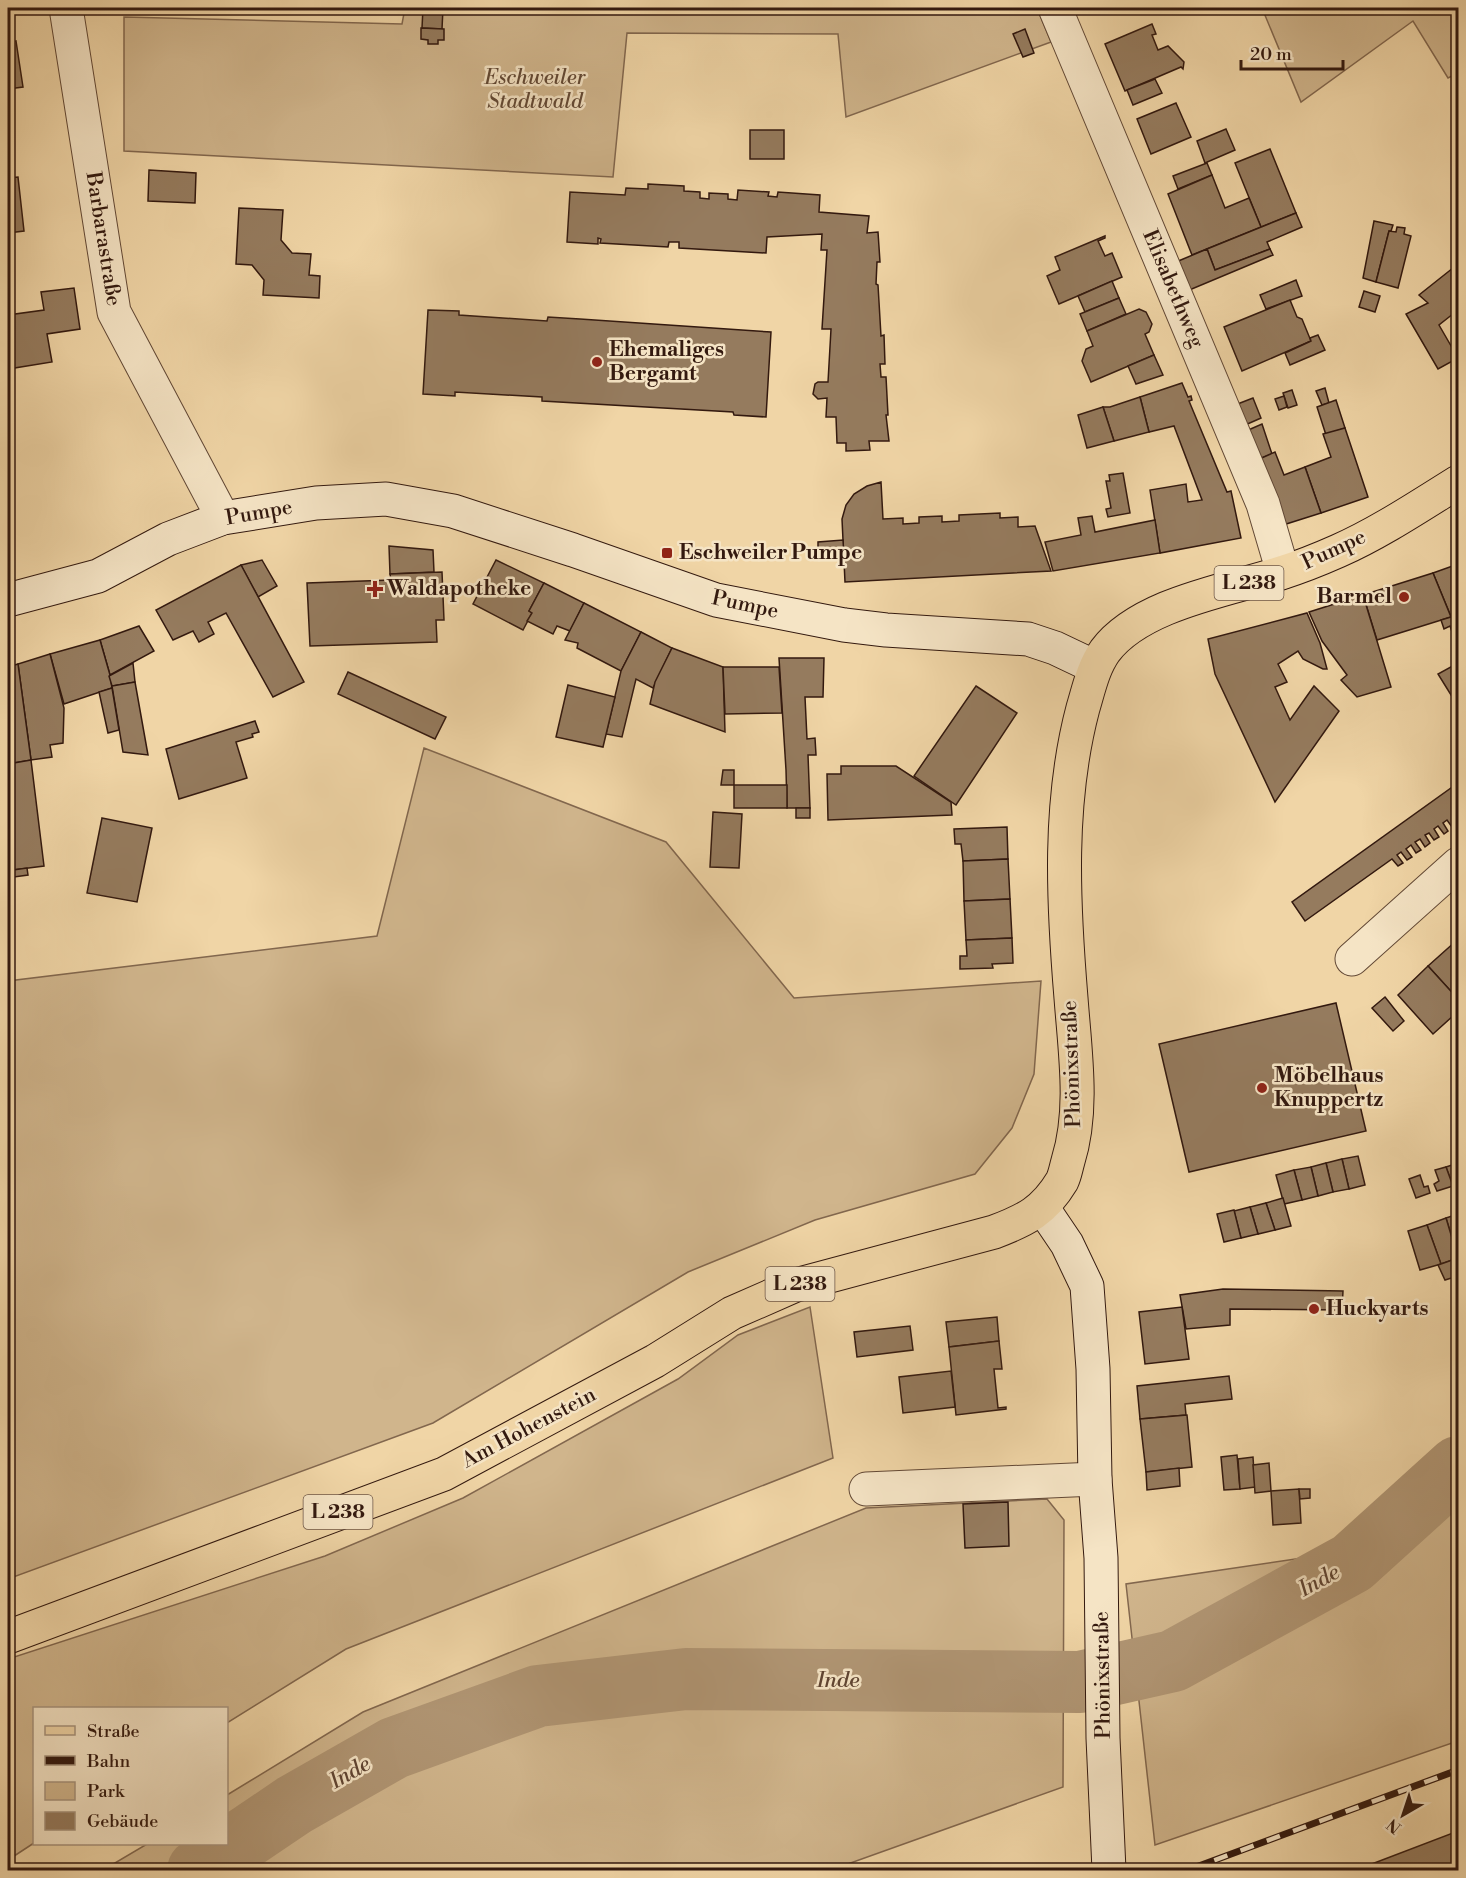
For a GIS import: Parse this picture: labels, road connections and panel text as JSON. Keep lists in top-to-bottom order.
{
  "streets": {
    "main road": [
      "Barbarastraße",
      "Elisabethweg",
      "Pumpe",
      "L 238",
      "Phönixstraße",
      "Am Hohenstein"
    ]
  },
  "crossings": [
    ["Barbarastraße", "Pumpe"],
    ["Elisabethweg", "Pumpe"],
    ["Pumpe", "Phönixstraße"],
    ["Phönixstraße", "Am Hohenstein"]
  ],
  "water": ["Inde"],
  "parks": ["Eschweiler Stadtwald"],
  "places": {
    "other": [
      "Ehemaliges Bergamt",
      "Barmel",
      "Möbelhaus Knuppertz",
      "Huckyarts"
    ],
    "transit": ["Eschweiler Pumpe"],
    "health": ["Waldapotheke"]
  },
  "legend": [
    "Straße",
    "Bahn",
    "Park",
    "Gebäude"
  ],
  "scale_bar": "20 m",
  "north": "bottom left"
}
